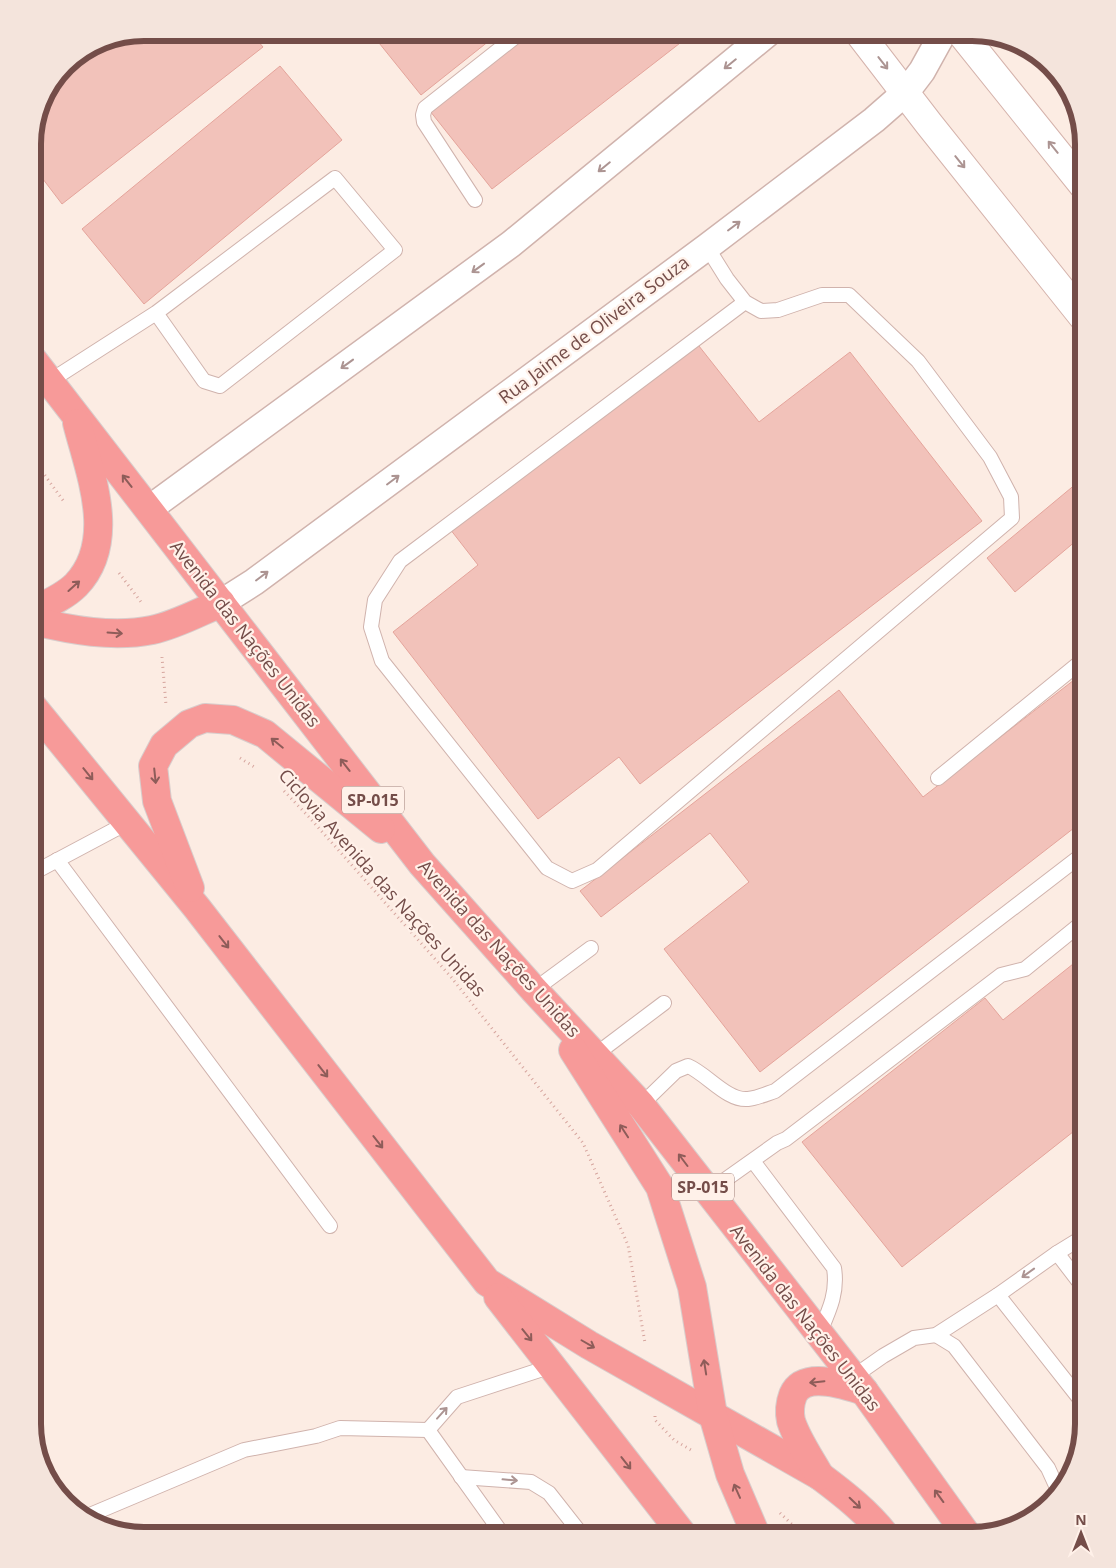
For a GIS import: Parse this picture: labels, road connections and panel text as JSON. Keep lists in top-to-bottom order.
{
  "streets": {
    "highway": ["Avenida das Nações Unidas", "SP-015"],
    "street": ["Rua Jaime de Oliveira Souza"],
    "path": ["Ciclovia Avenida das Nações Unidas"]
  },
  "crossings": [
    ["Rua Jaime de Oliveira Souza", "Avenida das Nações Unidas"]
  ],
  "north": "top"
}
